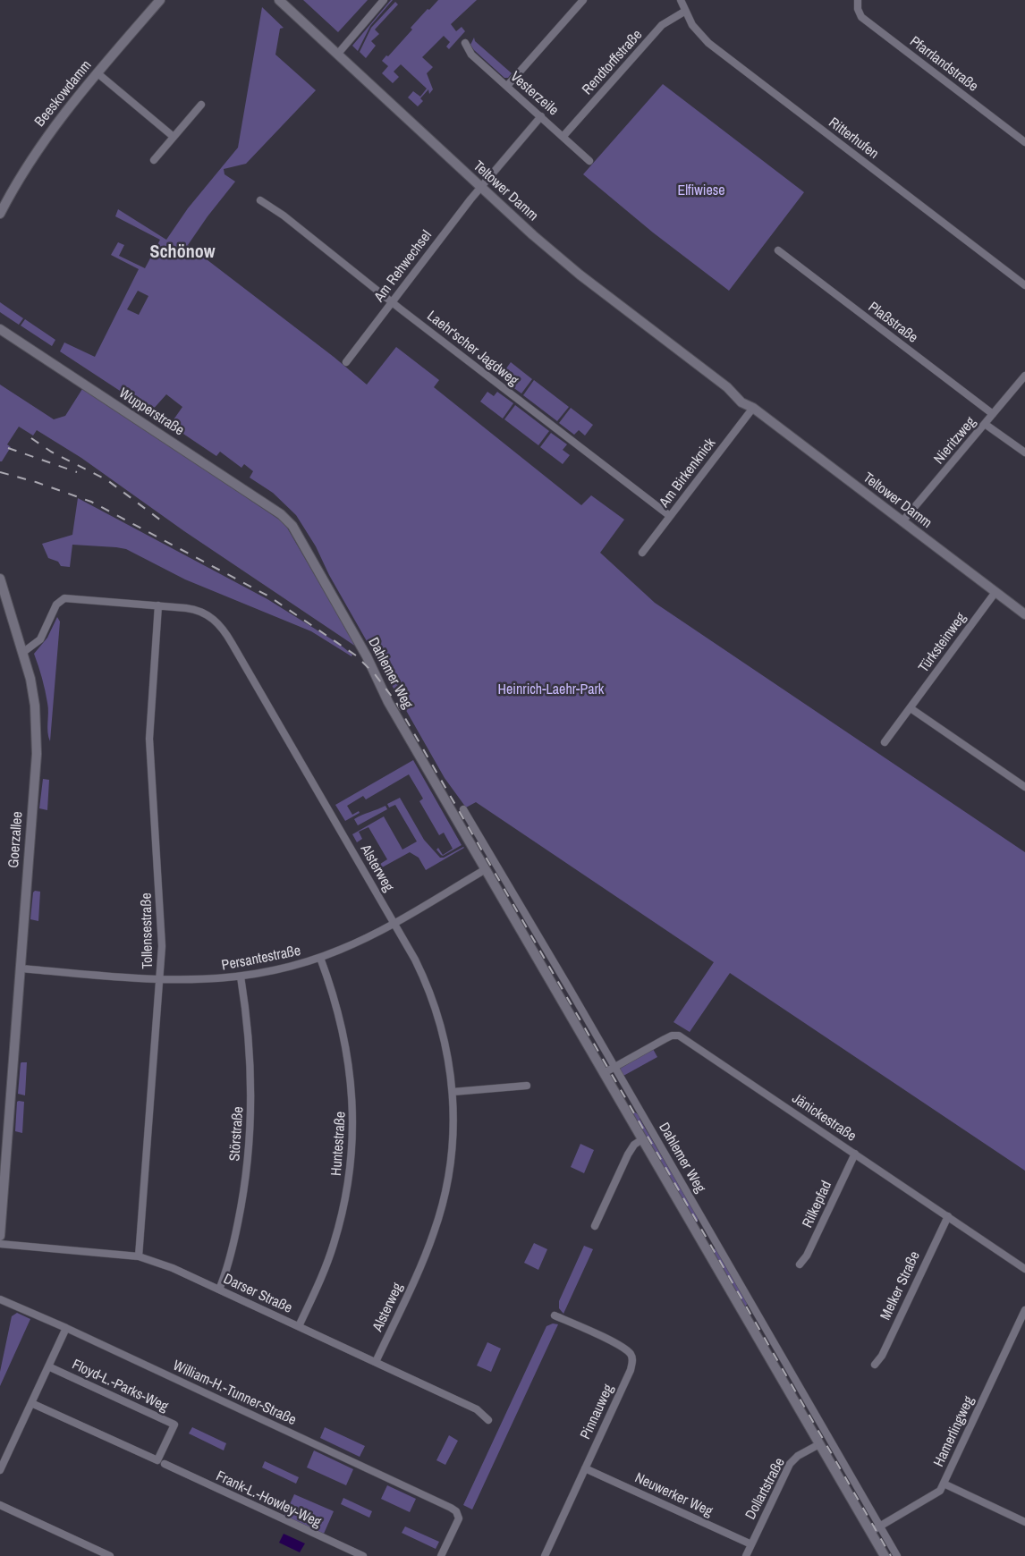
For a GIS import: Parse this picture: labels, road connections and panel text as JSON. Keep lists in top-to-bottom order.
{
  "streets": {
    "main road": [
      "Beeskowdamm",
      "Teltower Damm",
      "Wupperstraße",
      "Dahlemer Weg",
      "Goerzallee"
    ],
    "street": [
      "Rendtorffstraße",
      "Pfarrlandstraße",
      "Vesterzeile",
      "Ritterhufen",
      "Am Rehwechsel",
      "Plaßstraße",
      "Laehr'scher Jagdweg",
      "Nieritzweg",
      "Am Birkenknick",
      "Türksteinweg",
      "Alsterweg",
      "Tollensestraße",
      "Persantestraße",
      "Jänickestraße",
      "Störstraße",
      "Huntestraße",
      "Rilkepfad",
      "Melker Straße",
      "Darser Straße",
      "Floyd-L.-Parks-Weg",
      "William-H.-Tunner-Straße",
      "Pinnauweg",
      "Hamerlingweg",
      "Dollartstraße",
      "Neuwerker Weg",
      "Frank-L.-Howley-Weg"
    ]
  },
  "crossings": [
    ["Rendtorffstraße", "Vesterzeile"],
    ["Rendtorffstraße", "Ritterhufen"],
    ["Teltower Damm", "Am Rehwechsel"],
    ["Teltower Damm", "Nieritzweg"],
    ["Teltower Damm", "Am Birkenknick"],
    ["Teltower Damm", "Türksteinweg"],
    ["Am Rehwechsel", "Laehr'scher Jagdweg"],
    ["Plaßstraße", "Nieritzweg"],
    ["Laehr'scher Jagdweg", "Am Birkenknick"],
    ["Wupperstraße", "Dahlemer Weg"],
    ["Dahlemer Weg", "Persantestraße"],
    ["Dahlemer Weg", "Jänickestraße"],
    ["Dahlemer Weg", "Hamerlingweg"],
    ["Dahlemer Weg", "Dollartstraße"],
    ["Goerzallee", "Alsterweg"],
    ["Goerzallee", "Persantestraße"],
    ["Alsterweg", "Tollensestraße"],
    ["Alsterweg", "Persantestraße"],
    ["Alsterweg", "Darser Straße"],
    ["Tollensestraße", "Persantestraße"],
    ["Tollensestraße", "Darser Straße"],
    ["Persantestraße", "Störstraße"],
    ["Persantestraße", "Huntestraße"],
    ["Jänickestraße", "Rilkepfad"],
    ["Jänickestraße", "Melker Straße"],
    ["Störstraße", "Darser Straße"],
    ["Huntestraße", "Darser Straße"],
    ["Floyd-L.-Parks-Weg", "William-H.-Tunner-Straße"],
    ["Pinnauweg", "Neuwerker Weg"],
    ["Dollartstraße", "Neuwerker Weg"]
  ],
  "districts": ["Schönow"],
  "parks": ["Elfiwiese", "Heinrich-Laehr-Park"]
}
